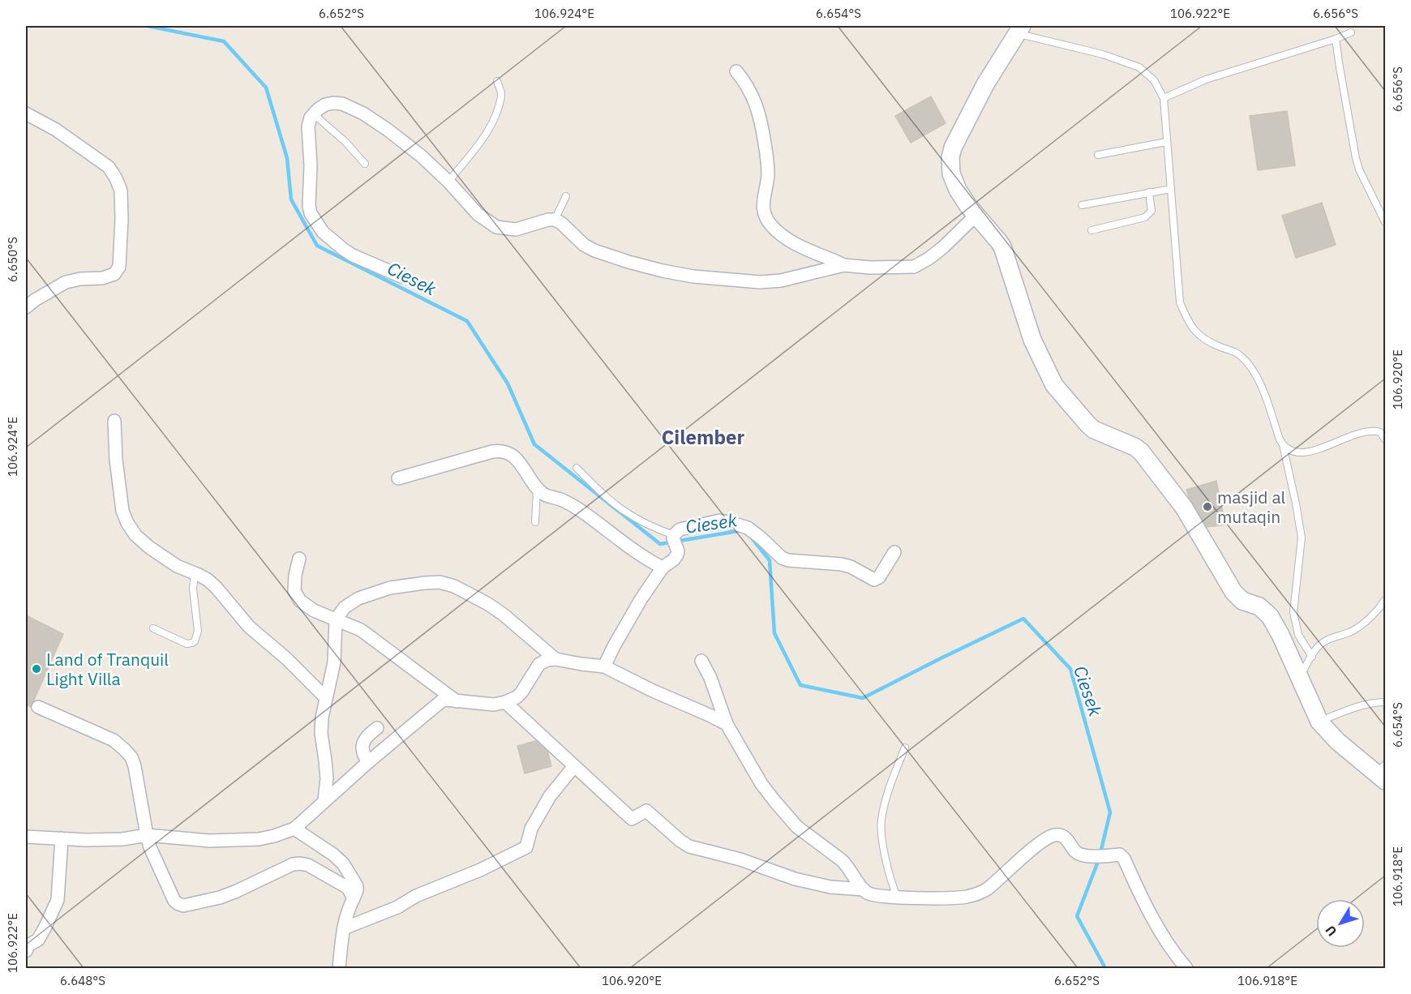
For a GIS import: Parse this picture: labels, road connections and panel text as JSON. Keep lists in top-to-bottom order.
{
  "districts": ["Cilember"],
  "water": ["Ciesek"],
  "places": ["masjid al mutaqin", "Land of Tranquil Light Villa"],
  "north": "bottom left",
  "coordinates": [
    "6.652°S",
    "106.924°E",
    "6.654°S",
    "106.922°E",
    "6.656°S",
    "6.650°S",
    "106.920°E",
    "106.918°E",
    "6.648°S"
  ]
}
